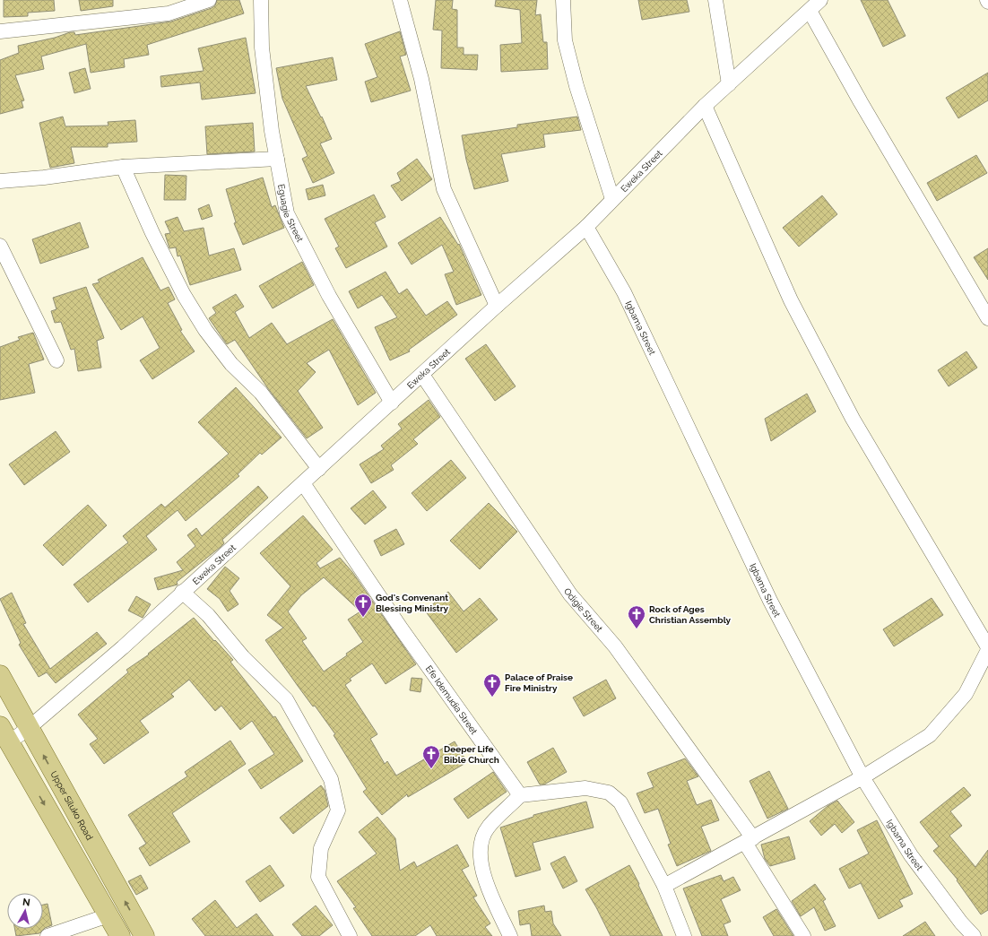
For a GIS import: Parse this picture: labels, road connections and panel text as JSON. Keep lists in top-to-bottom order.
{
  "streets": {
    "main road": ["Upper Siluko Road"],
    "street": [
      "Eweka Street",
      "Eguagie Street",
      "Igbama Street",
      "Odigie Street",
      "Efe Idemudia Street"
    ]
  },
  "crossings": [
    ["Eweka Street", "Eguagie Street"],
    ["Eweka Street", "Igbama Street"],
    ["Eweka Street", "Odigie Street"],
    ["Eweka Street", "Efe Idemudia Street"],
    ["Eweka Street", "Upper Siluko Road"]
  ],
  "places": {
    "church": [
      "God's Convenant Blessing Ministry",
      "Rock of Ages Christian Assembly",
      "Palace of Praise Fire Ministry",
      "Deeper Life Bible Church"
    ]
  },
  "north": "top"
}
